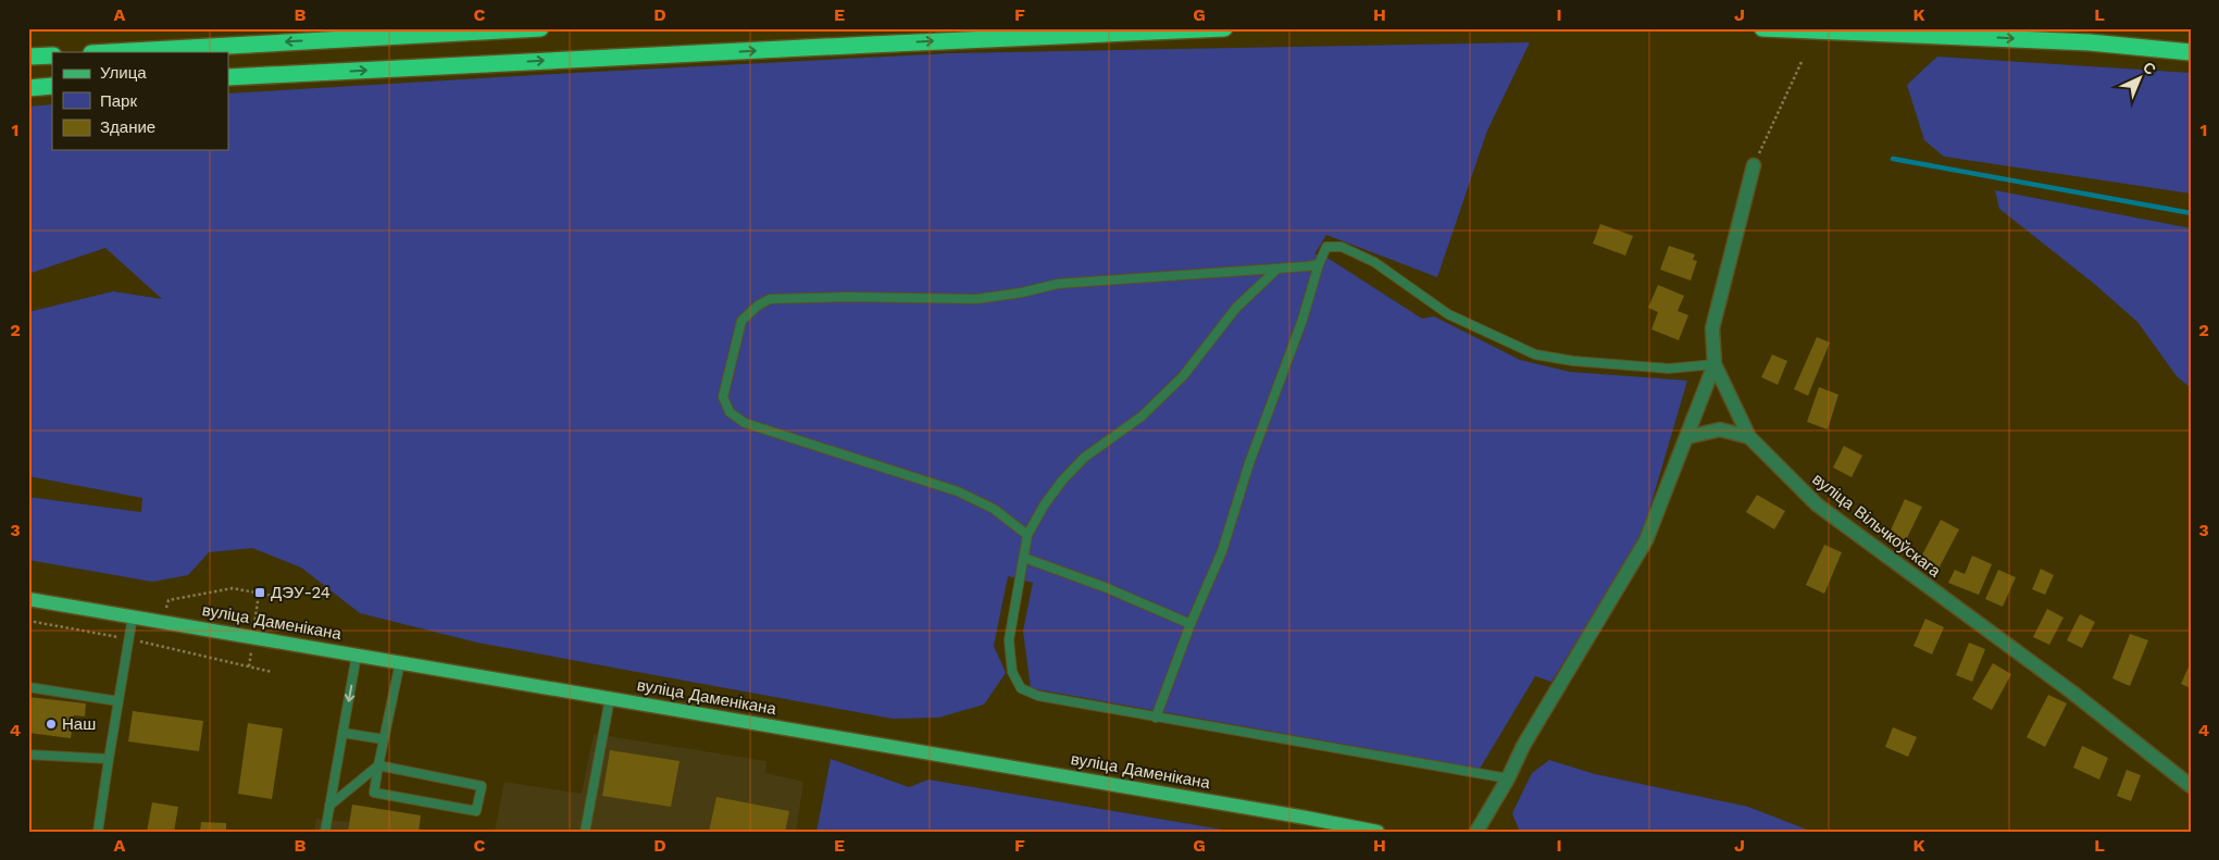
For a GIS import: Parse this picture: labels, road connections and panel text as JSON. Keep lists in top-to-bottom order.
{
  "streets": {
    "main road": ["вуліца Даменікана"],
    "street": ["вуліца Вільчкоўскага"]
  },
  "places": {
    "transit": ["ДЭУ-24"],
    "other": ["Наш"]
  },
  "legend": ["Улица", "Парк", "Здание"],
  "north": "top right",
  "grid": {
    "columns": [
      "A",
      "B",
      "C",
      "D",
      "E",
      "F",
      "G",
      "H",
      "I",
      "J",
      "K",
      "L"
    ],
    "rows": [
      "1",
      "2",
      "3",
      "4"
    ]
  }
}
